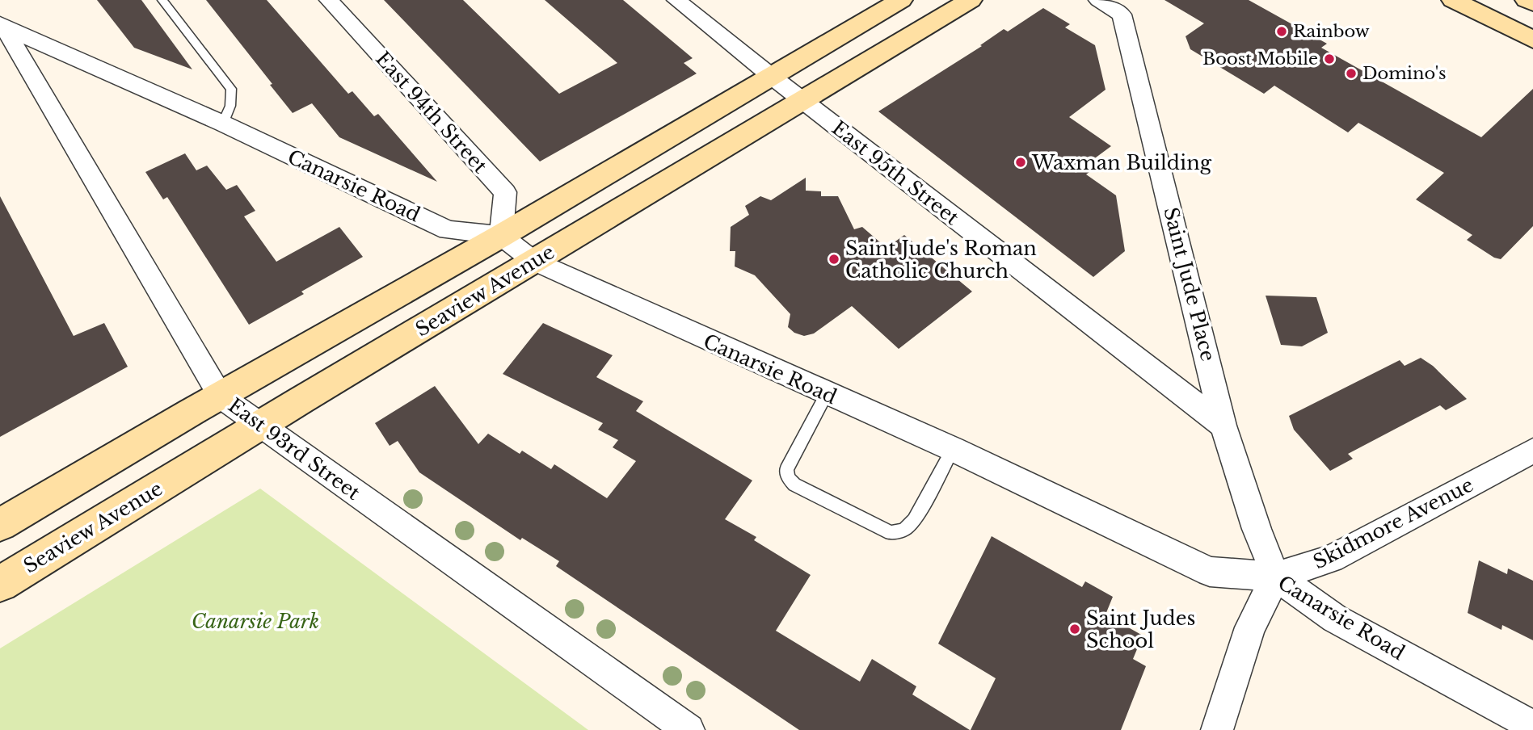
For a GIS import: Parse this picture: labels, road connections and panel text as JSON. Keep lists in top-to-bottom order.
{
  "streets": {
    "street": [
      "East 94th Street",
      "East 95th Street",
      "Canarsie Road",
      "Saint Jude Place",
      "Seaview Avenue",
      "East 93rd Street",
      "Skidmore Avenue"
    ]
  },
  "crossings": [
    ["East 94th Street", "Canarsie Road"],
    ["East 94th Street", "Seaview Avenue"],
    ["East 95th Street", "Saint Jude Place"],
    ["East 95th Street", "Seaview Avenue"],
    ["Canarsie Road", "Saint Jude Place"],
    ["Canarsie Road", "Seaview Avenue"],
    ["Canarsie Road", "East 93rd Street"],
    ["Canarsie Road", "Skidmore Avenue"],
    ["Saint Jude Place", "Skidmore Avenue"],
    ["Seaview Avenue", "East 93rd Street"]
  ],
  "parks": ["Canarsie Park"],
  "places": [
    "Rainbow",
    "Boost Mobile",
    "Domino's",
    "Waxman Building",
    "Saint Jude's Roman Catholic Church",
    "Saint Judes School"
  ]
}
